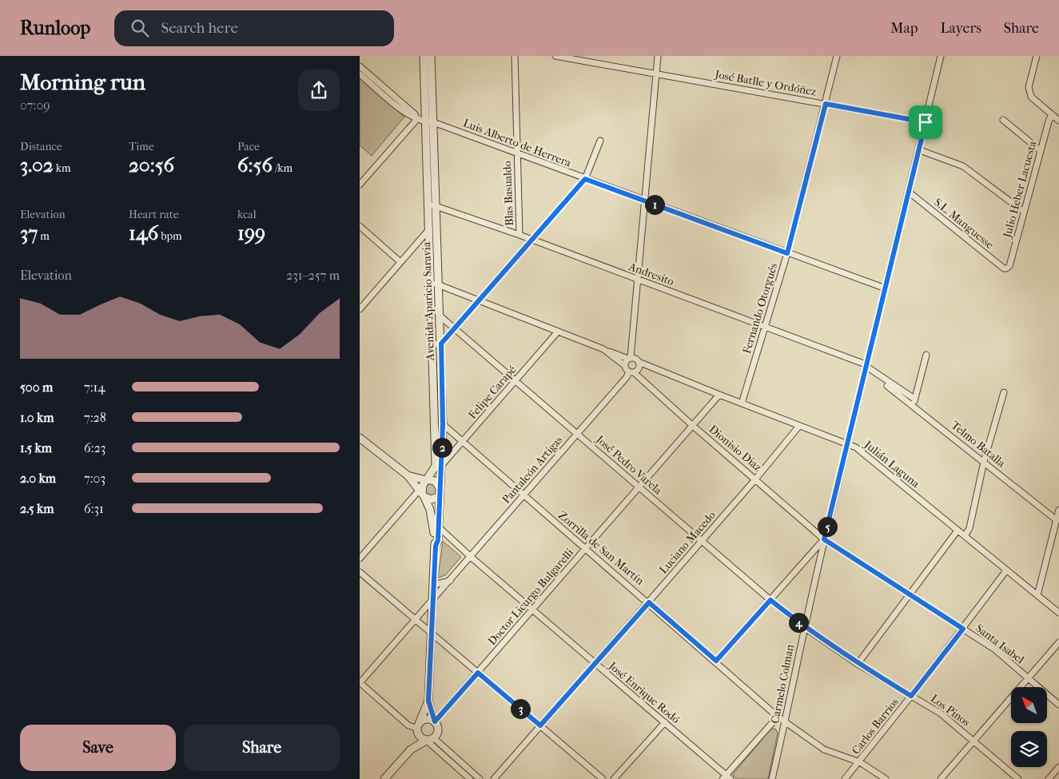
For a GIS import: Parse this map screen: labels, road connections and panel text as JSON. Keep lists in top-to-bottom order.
{
  "streets": {
    "street": [
      "José Batlle y Ordóñez",
      "Luis Alberto de Herrera",
      "Julio Heber Lacuesta",
      "Blas Basualdo",
      "S.L. Manguesse",
      "Andresito",
      "Avenida Aparicio Saravia",
      "Fernando Otorgués",
      "Felipe Carapé",
      "Telmo Batalla",
      "Dionisio Diaz",
      "Julián Laguna",
      "José Pedro Varela",
      "Pantaleón Artigas",
      "Luciano Macedo",
      "Zorrilla de San Martín",
      "Doctor Licurgo Bulgarelli",
      "Santa Isabel",
      "Carmelo Colman",
      "José Enrique Rodó",
      "Los Pinos",
      "Carlos Barrios"
    ]
  },
  "crossings": [
    ["José Batlle y Ordóñez", "Fernando Otorgués"],
    ["José Batlle y Ordóñez", "Carmelo Colman"],
    ["Luis Alberto de Herrera", "Blas Basualdo"],
    ["Luis Alberto de Herrera", "Avenida Aparicio Saravia"],
    ["Luis Alberto de Herrera", "Fernando Otorgués"],
    ["Luis Alberto de Herrera", "Carmelo Colman"],
    ["Julio Heber Lacuesta", "S.L. Manguesse"],
    ["Blas Basualdo", "Andresito"],
    ["S.L. Manguesse", "Carmelo Colman"],
    ["Andresito", "Avenida Aparicio Saravia"],
    ["Andresito", "Fernando Otorgués"],
    ["Andresito", "Carmelo Colman"],
    ["Avenida Aparicio Saravia", "Felipe Carapé"],
    ["Avenida Aparicio Saravia", "José Pedro Varela"],
    ["Avenida Aparicio Saravia", "Pantaleón Artigas"],
    ["Avenida Aparicio Saravia", "Zorrilla de San Martín"],
    ["Avenida Aparicio Saravia", "Doctor Licurgo Bulgarelli"],
    ["Avenida Aparicio Saravia", "José Enrique Rodó"],
    ["Fernando Otorgués", "Julián Laguna"],
    ["Felipe Carapé", "José Pedro Varela"],
    ["Felipe Carapé", "Zorrilla de San Martín"],
    ["Dionisio Diaz", "Julián Laguna"],
    ["Dionisio Diaz", "Pantaleón Artigas"],
    ["Dionisio Diaz", "Luciano Macedo"],
    ["Dionisio Diaz", "Doctor Licurgo Bulgarelli"],
    ["Dionisio Diaz", "Santa Isabel"],
    ["Dionisio Diaz", "Carmelo Colman"],
    ["Julián Laguna", "Pantaleón Artigas"],
    ["Julián Laguna", "Luciano Macedo"],
    ["Julián Laguna", "Doctor Licurgo Bulgarelli"],
    ["Julián Laguna", "Carmelo Colman"],
    ["Julián Laguna", "Carlos Barrios"],
    ["José Pedro Varela", "Pantaleón Artigas"],
    ["José Pedro Varela", "Luciano Macedo"],
    ["José Pedro Varela", "Doctor Licurgo Bulgarelli"],
    ["José Pedro Varela", "Carmelo Colman"],
    ["José Pedro Varela", "Los Pinos"],
    ["Pantaleón Artigas", "Zorrilla de San Martín"],
    ["Pantaleón Artigas", "José Enrique Rodó"],
    ["Luciano Macedo", "Zorrilla de San Martín"],
    ["Luciano Macedo", "José Enrique Rodó"],
    ["Zorrilla de San Martín", "Doctor Licurgo Bulgarelli"],
    ["Zorrilla de San Martín", "Carmelo Colman"],
    ["Zorrilla de San Martín", "Carlos Barrios"],
    ["Doctor Licurgo Bulgarelli", "José Enrique Rodó"],
    ["Santa Isabel", "Carmelo Colman"],
    ["Santa Isabel", "Carlos Barrios"],
    ["Carmelo Colman", "Los Pinos"],
    ["Los Pinos", "Carlos Barrios"]
  ],
  "north": "top left",
  "page": {
    "header": "Runloop",
    "search": "Search here",
    "nav": ["Map", "Layers", "Share"],
    "heading": ["Morning run", "07:09"],
    "stats": [
      ["Distance", "3.02 km"],
      ["Time", "20:56"],
      ["Pace", "6:56 /km"],
      ["Elevation", "37 m"],
      ["Heart rate", "146 bpm"],
      ["kcal", "199"]
    ],
    "pins": [
      "1",
      "2",
      "5",
      "4",
      "3"
    ],
    "chart": ["Elevation", "231–257 m"],
    "list": [
      {
        "name": "500 m",
        "note": "7:14"
      },
      {
        "name": "1.0 km",
        "note": "7:28"
      },
      {
        "name": "1.5 km",
        "note": "6:23"
      },
      {
        "name": "2.0 km",
        "note": "7:03"
      },
      {
        "name": "2.5 km",
        "note": "6:31"
      }
    ],
    "buttons": ["Save", "Share"]
  }
}
